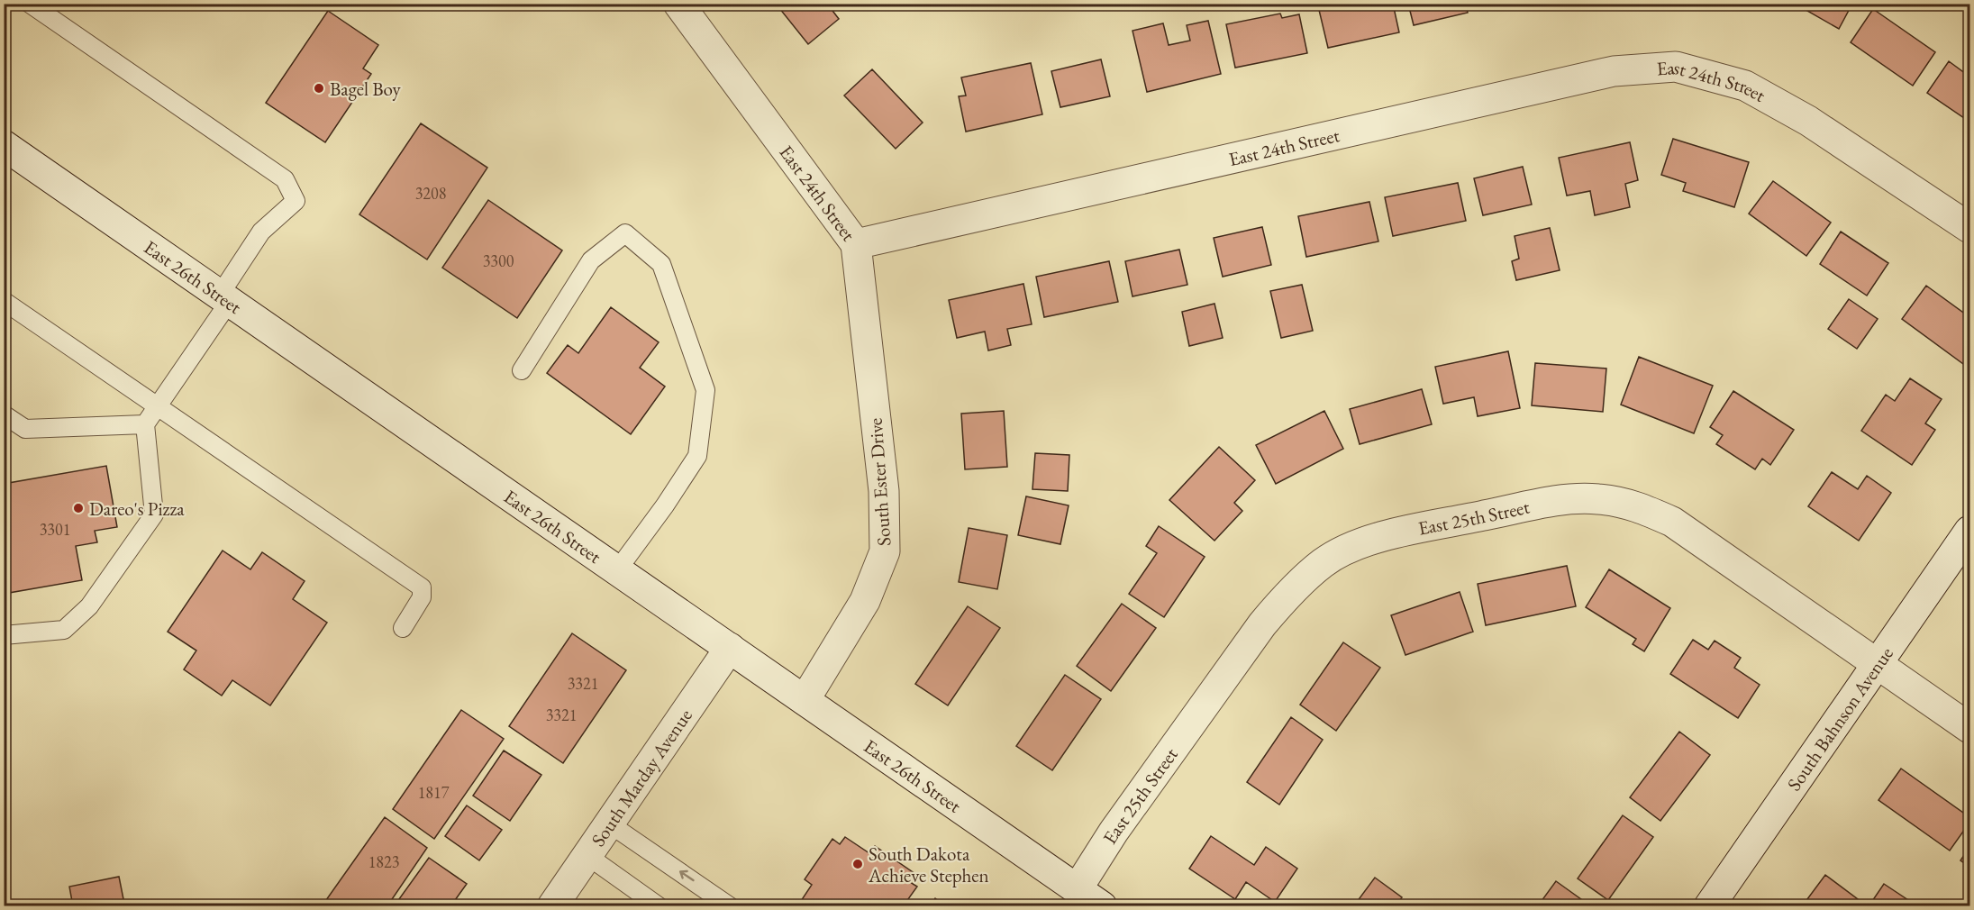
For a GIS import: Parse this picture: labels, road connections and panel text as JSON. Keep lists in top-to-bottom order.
{
  "streets": {
    "street": [
      "East 24th Street",
      "East 26th Street",
      "South Ester Drive",
      "East 25th Street",
      "South Bahnson Avenue",
      "South Marday Avenue"
    ]
  },
  "crossings": [
    ["East 24th Street", "South Ester Drive"],
    ["East 26th Street", "South Ester Drive"],
    ["East 26th Street", "East 25th Street"],
    ["East 26th Street", "South Marday Avenue"],
    ["East 25th Street", "South Bahnson Avenue"]
  ],
  "places": ["Bagel Boy", "Dareo's Pizza", "South Dakota Achieve Stephen"],
  "house_numbers": [
    "3208",
    "3300",
    "3301",
    "3321",
    "3321",
    "1817",
    "1823"
  ]
}
